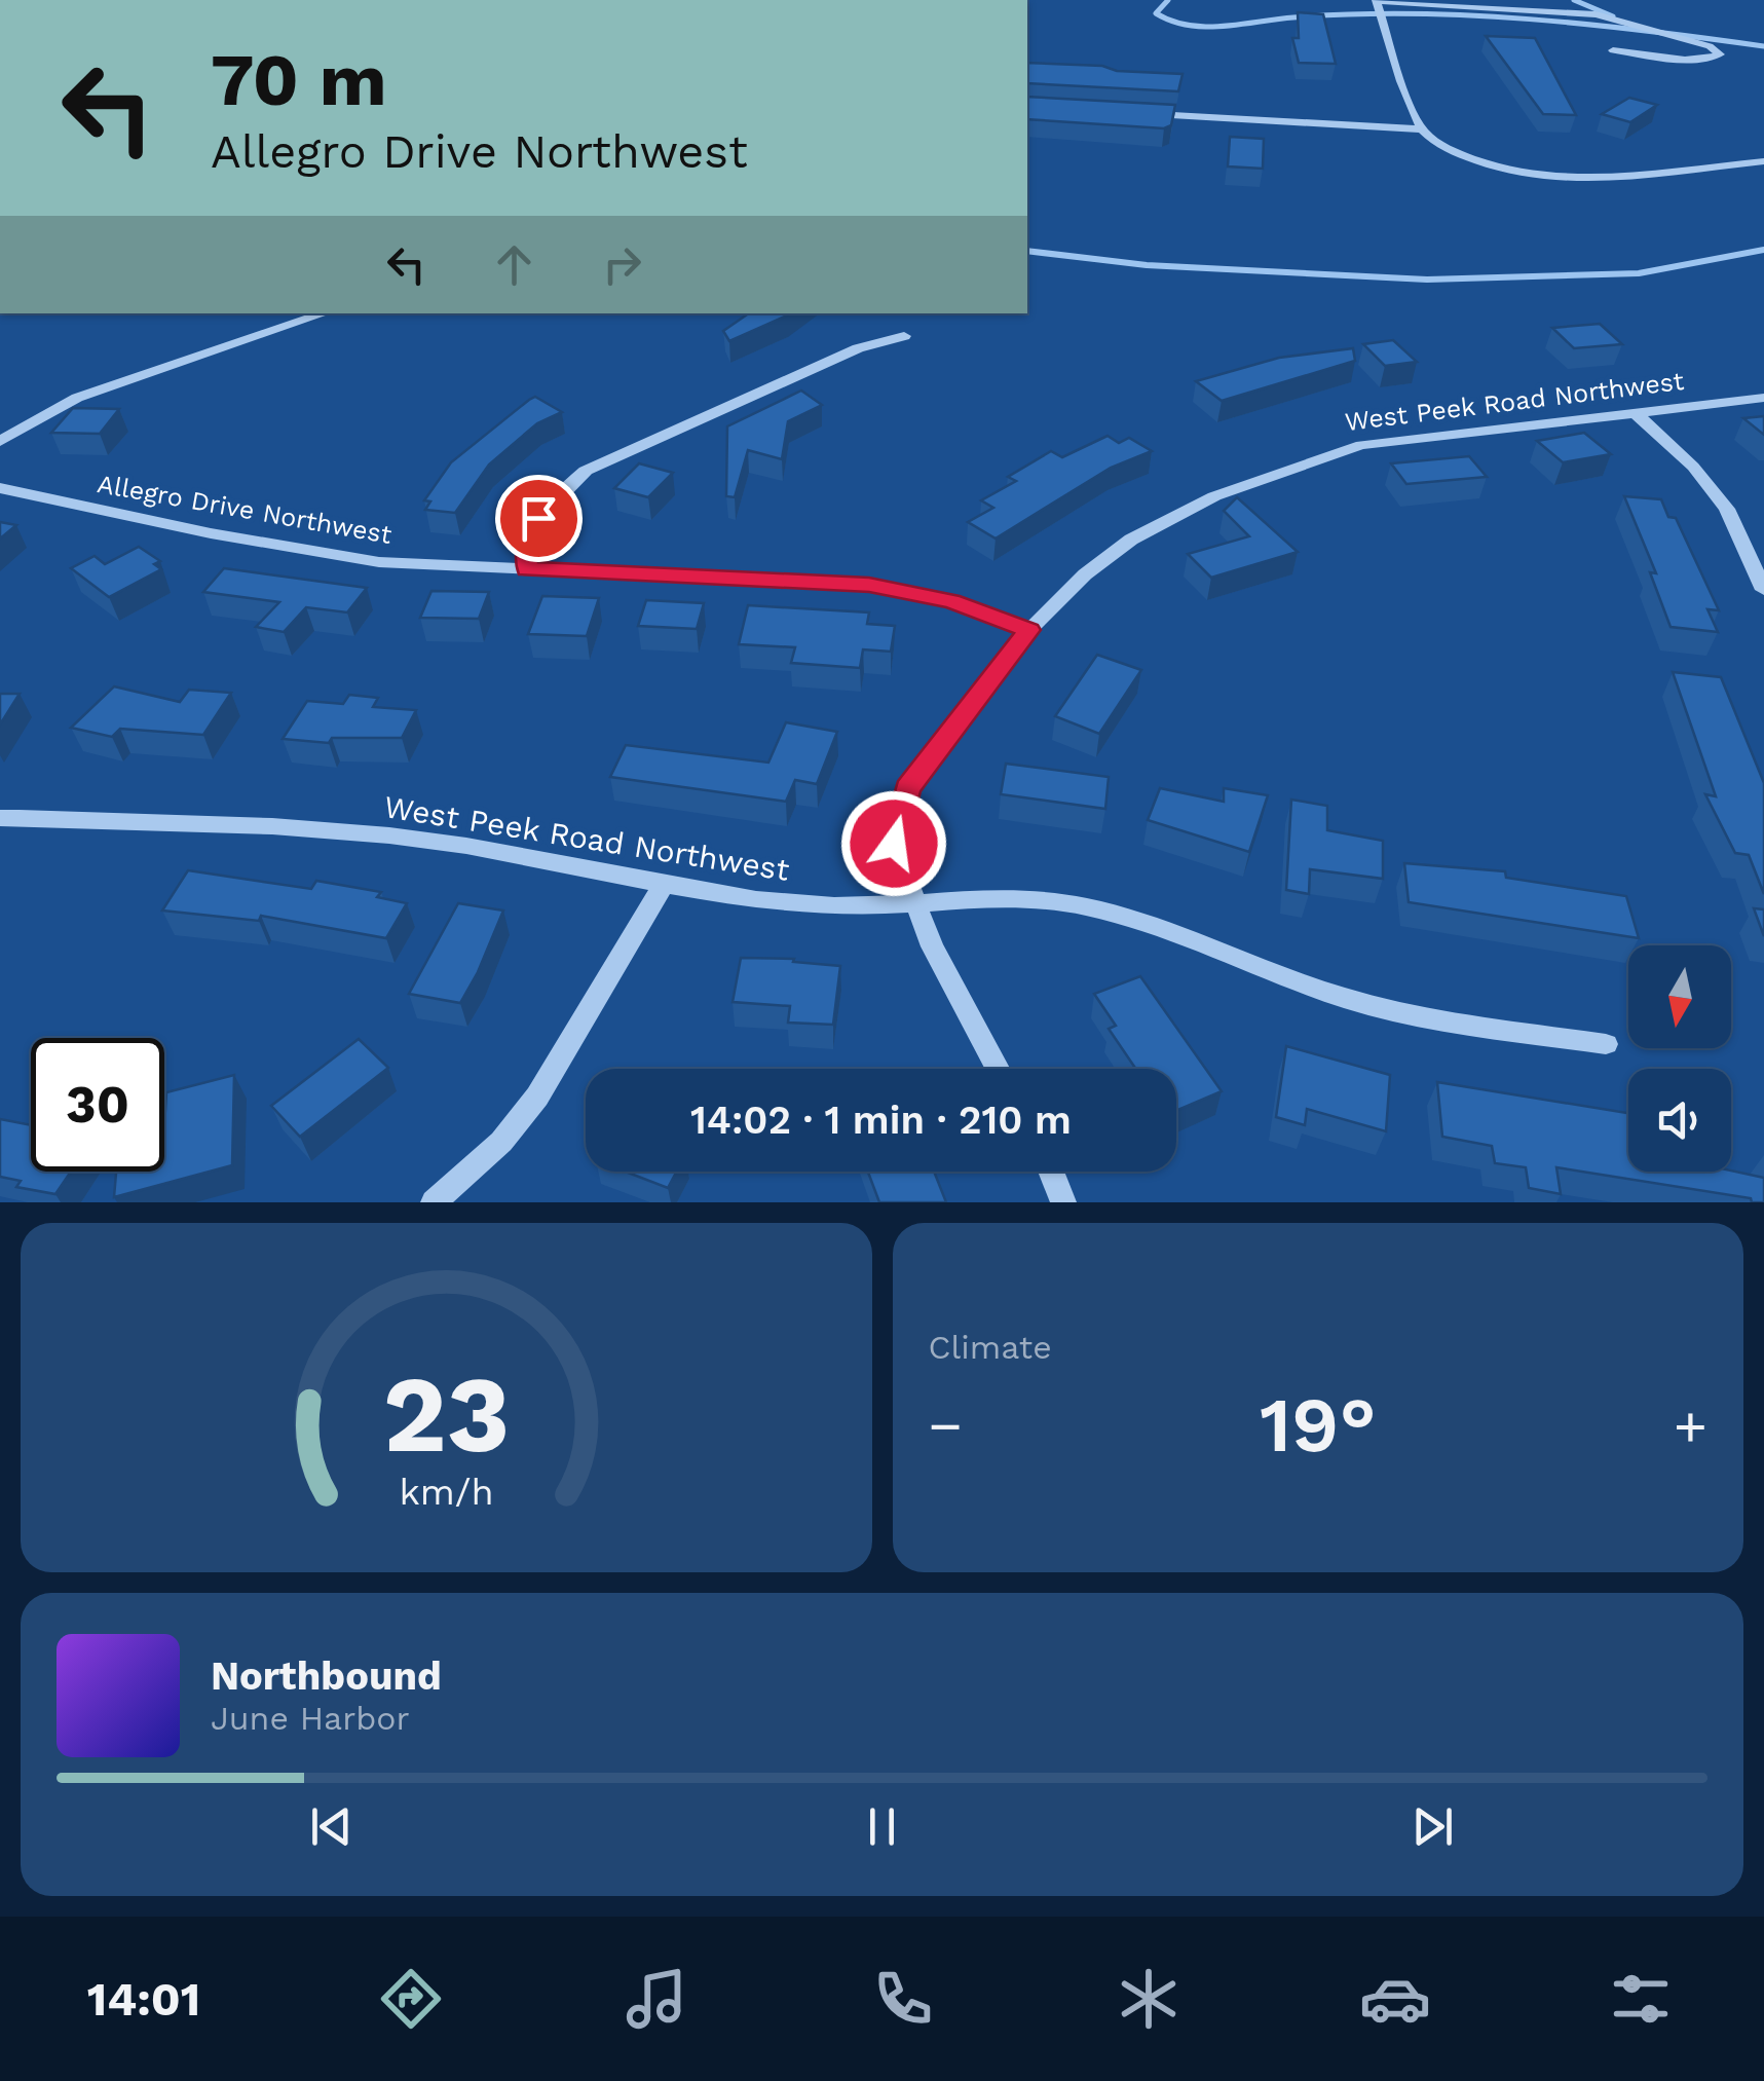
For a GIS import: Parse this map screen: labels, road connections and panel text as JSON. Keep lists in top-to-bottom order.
{
  "streets": {
    "street": ["West Peek Road Northwest", "Allegro Drive Northwest"]
  },
  "crossings": [
    ["West Peek Road Northwest", "Allegro Drive Northwest"]
  ],
  "north": "bottom",
  "page": {
    "turn": ["70 m", "Allegro Drive Northwest"],
    "limit": "30",
    "trip": "14:02 · 1 min · 210 m",
    "tile": "Climate",
    "heat": ["−", "19°", "+"],
    "song": ["Northbound", "June Harbor"],
    "tabs": "14:01",
    "gauge": ["23", "km/h"]
  }
}
